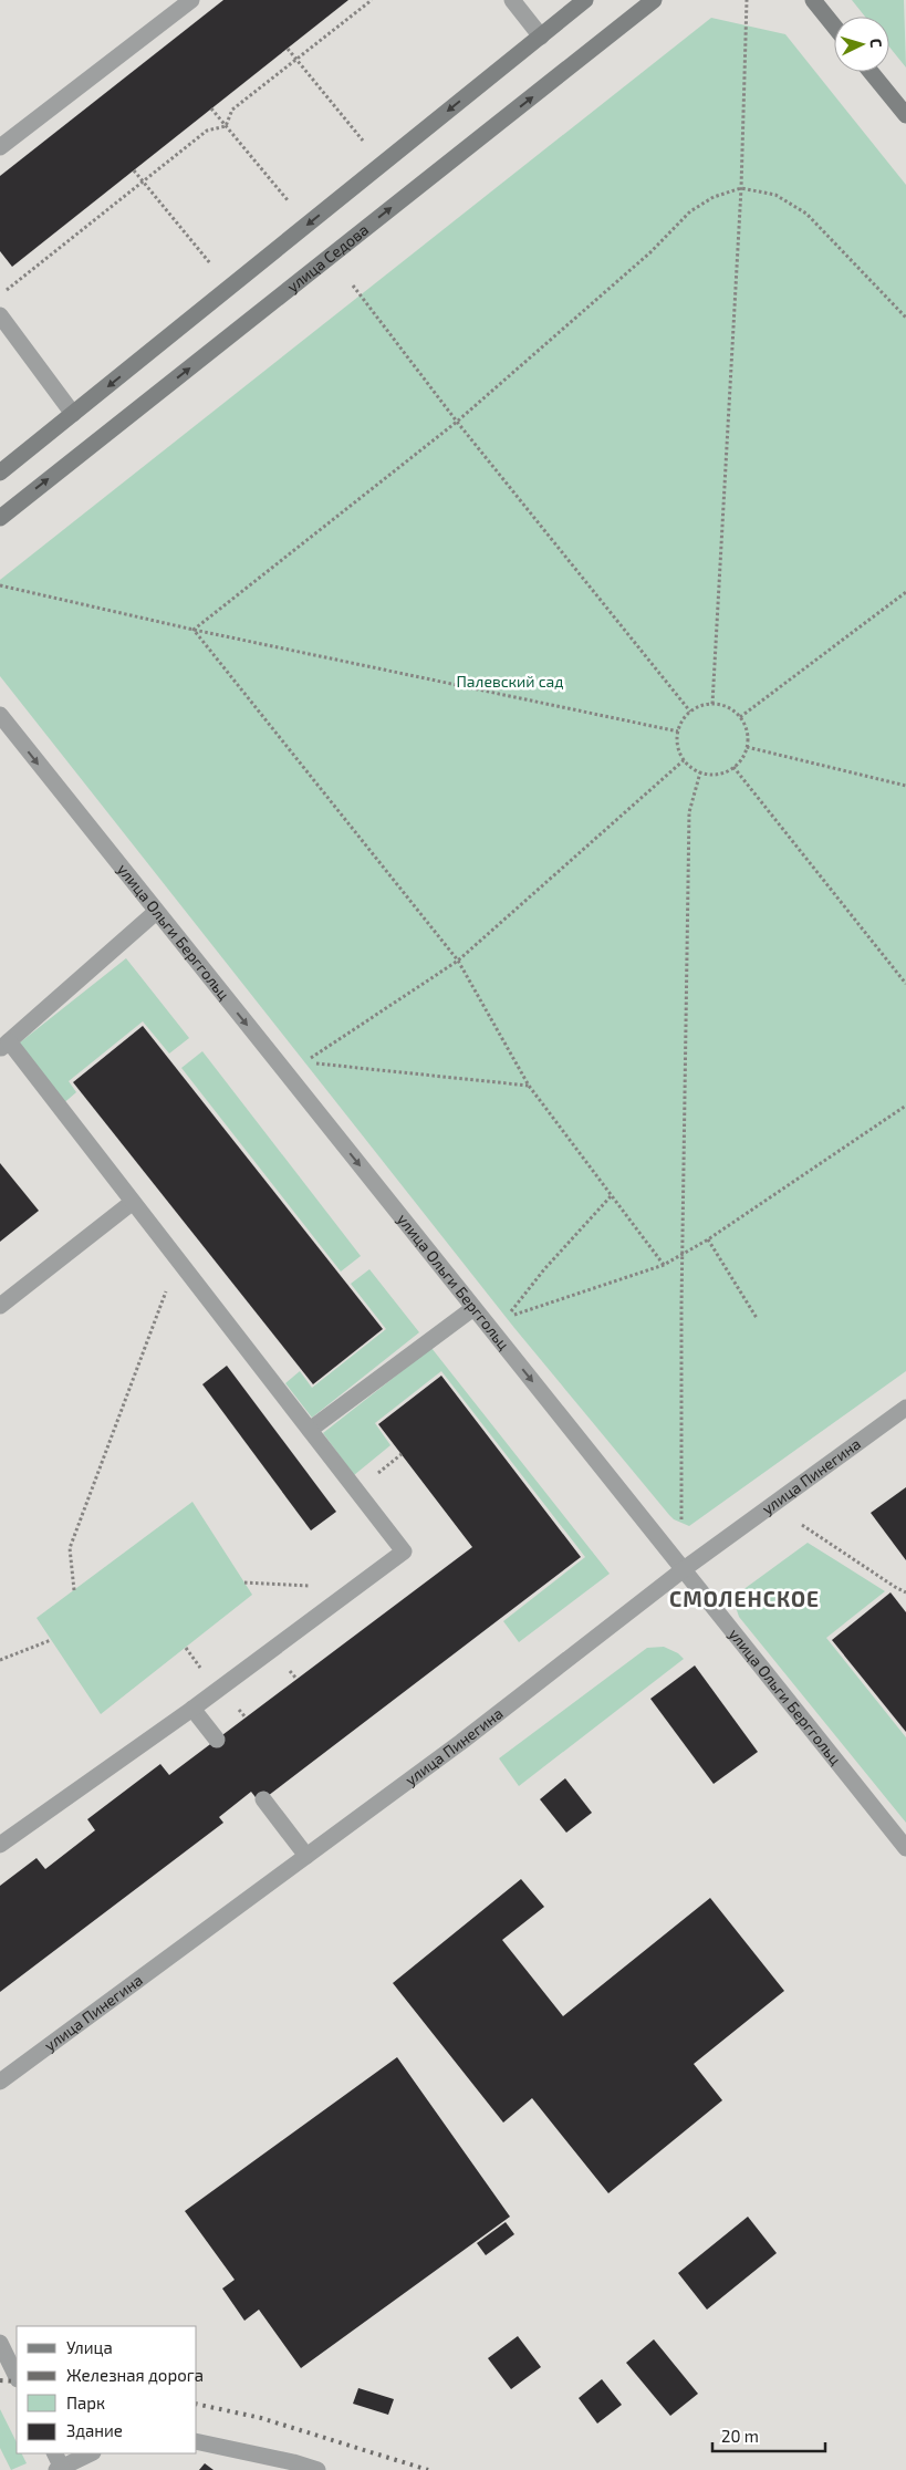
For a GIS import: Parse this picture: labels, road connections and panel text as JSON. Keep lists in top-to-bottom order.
{
  "streets": {
    "main road": ["улица Седова"],
    "street": ["улица Ольги Берггольц", "улица Пинегина"]
  },
  "crossings": [
    ["улица Ольги Берггольц", "улица Пинегина"]
  ],
  "one_way": ["улица Ольги Берггольц"],
  "districts": ["СМОЛЕНСКОЕ"],
  "parks": ["Палевский сад"],
  "legend": [
    "Улица",
    "Железная дорога",
    "Парк",
    "Здание"
  ],
  "scale_bar": "20 m",
  "north": "right"
}
